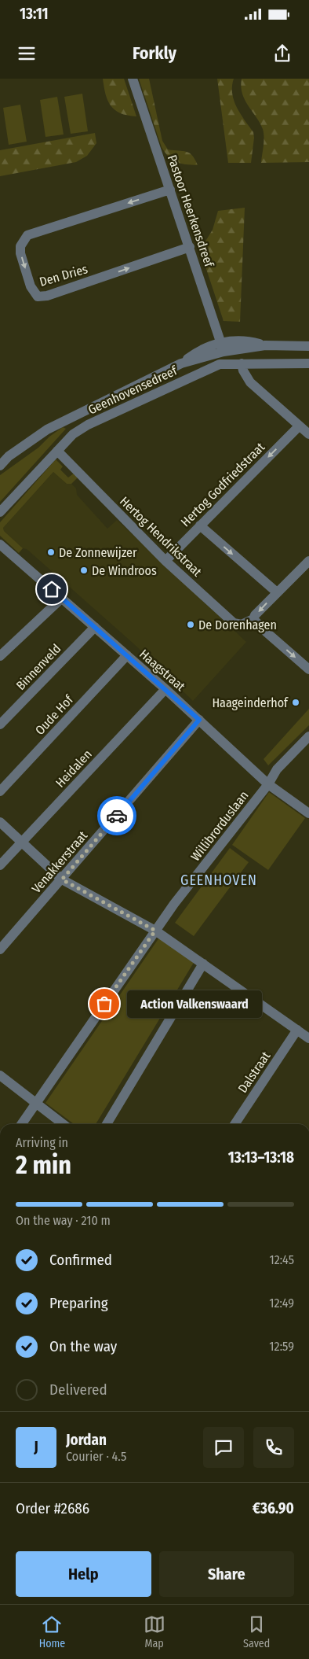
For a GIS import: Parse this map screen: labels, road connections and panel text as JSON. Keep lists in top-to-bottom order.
{
  "streets": {
    "street": [
      "Pastoor Heerkensdreef",
      "Den Dries",
      "Geenhovensedreef",
      "Hertog Godfriedstraat",
      "Hertog Hendrikstraat",
      "Binnenveld",
      "Haagstraat",
      "Oude Hof",
      "Heidalen",
      "Willibrorduslaan",
      "Venakkerstraat",
      "Dalstraat"
    ]
  },
  "crossings": [
    ["Pastoor Heerkensdreef", "Den Dries"],
    ["Pastoor Heerkensdreef", "Geenhovensedreef"],
    ["Geenhovensedreef", "Hertog Hendrikstraat"],
    ["Hertog Godfriedstraat", "Hertog Hendrikstraat"],
    ["Binnenveld", "Haagstraat"],
    ["Haagstraat", "Oude Hof"],
    ["Haagstraat", "Heidalen"],
    ["Haagstraat", "Willibrorduslaan"],
    ["Haagstraat", "Venakkerstraat"]
  ],
  "one_way": ["Hertog Godfriedstraat"],
  "districts": ["GEENHOVEN"],
  "places": [
    "De Zonnewijzer",
    "De Windroos",
    "De Dorenhagen",
    "Haageinderhof",
    "Action Valkenswaard"
  ],
  "page": {
    "status": "13:11",
    "header": "Forkly",
    "bubble": "Action Valkenswaard",
    "heading": ["2 min", "Arriving in", "13:13–13:18"],
    "panel": [
      "Jordan",
      "Courier · 4.5",
      "Order #2686",
      "€36.90"
    ],
    "bar": "On the way · 210 m",
    "list": [
      ["Confirmed", "12:45"],
      ["Preparing", "12:49"],
      ["On the way", "12:59"],
      "Delivered"
    ],
    "round": "J",
    "buttons": ["Help", "Share"],
    "tabs": ["Home", "Map", "Saved"]
  }
}
